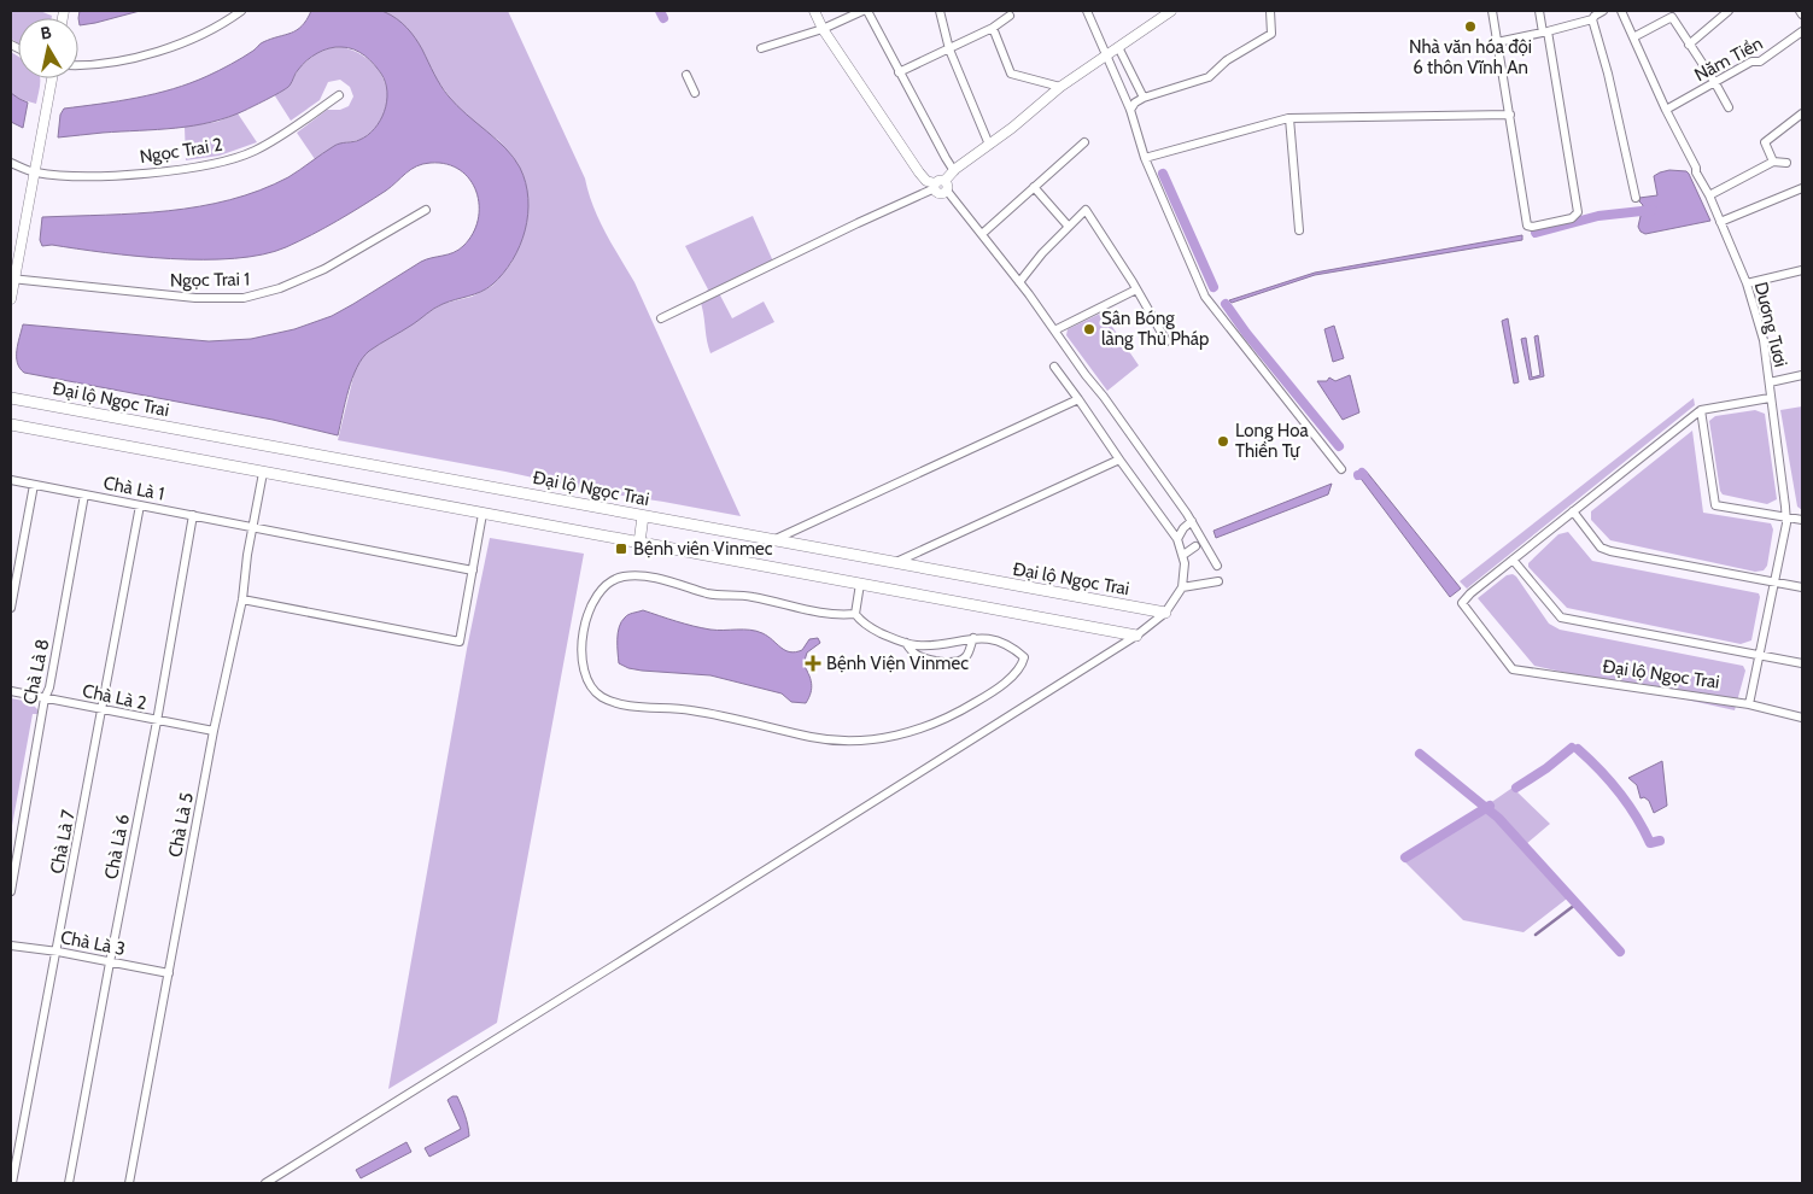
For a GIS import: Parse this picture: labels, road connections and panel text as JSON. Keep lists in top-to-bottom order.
{
  "streets": {
    "main road": ["Đại lộ Ngọc Trai"],
    "street": [
      "Năm Tiền",
      "Ngọc Trai 2",
      "Ngọc Trai 1",
      "Dương Tươi",
      "Chà Là 1",
      "Chà Là 8",
      "Chà Là 2",
      "Chà Là 5",
      "Chà Là 7",
      "Chà Là 6",
      "Chà Là 3"
    ]
  },
  "crossings": [
    ["Năm Tiền", "Dương Tươi"],
    ["Dương Tươi", "Đại lộ Ngọc Trai"],
    ["Chà Là 1", "Chà Là 8"],
    ["Chà Là 1", "Chà Là 5"],
    ["Chà Là 1", "Chà Là 7"],
    ["Chà Là 1", "Chà Là 6"],
    ["Chà Là 8", "Chà Là 2"],
    ["Chà Là 2", "Chà Là 5"],
    ["Chà Là 2", "Chà Là 7"],
    ["Chà Là 2", "Chà Là 6"],
    ["Chà Là 5", "Chà Là 3"],
    ["Chà Là 7", "Chà Là 3"],
    ["Chà Là 6", "Chà Là 3"]
  ],
  "places": {
    "other": ["Nhà văn hóa đội 6 thôn Vĩnh An", "Sân Bóng làng Thủ Pháp", "Long Hoa Thiền Tự"],
    "transit": ["Bệnh viên Vinmec"],
    "health": ["Bệnh Viện Vinmec"]
  },
  "north": "top"
}
